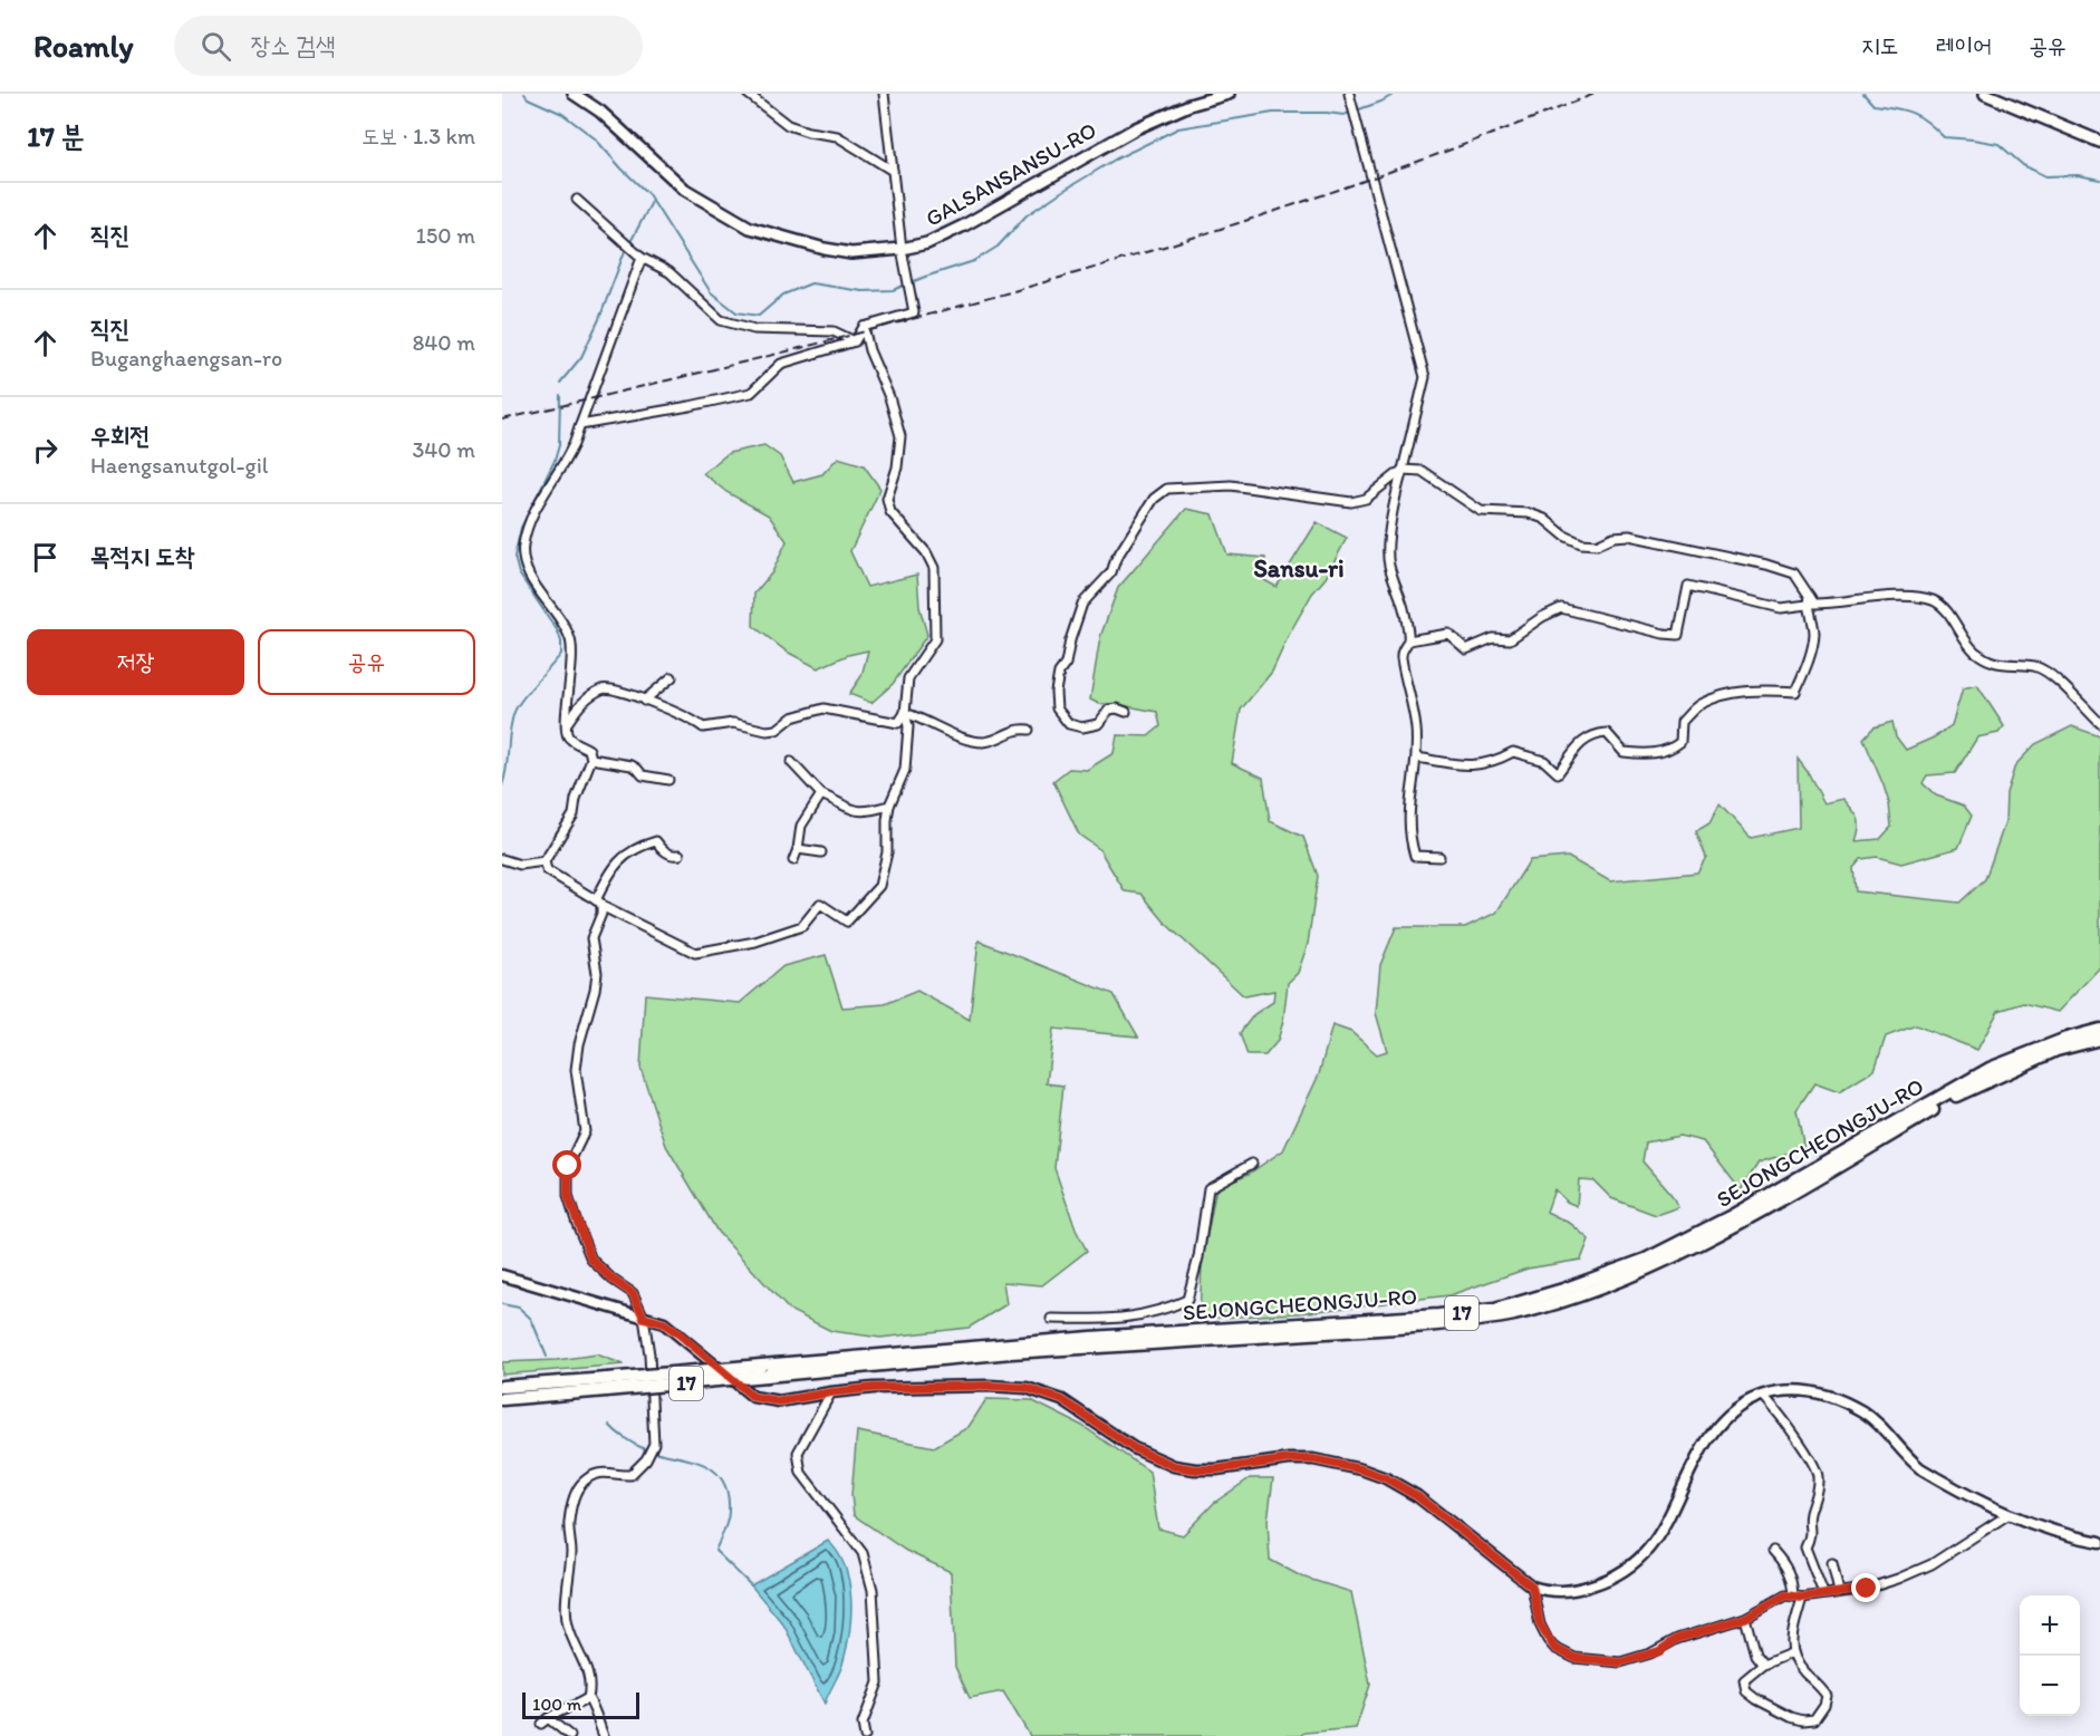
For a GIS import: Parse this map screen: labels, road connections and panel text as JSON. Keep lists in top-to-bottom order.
{
  "streets": {
    "highway": ["SEJONGCHEONGJU-RO", "17"],
    "main road": ["GALSANSANSU-RO"]
  },
  "crossings": [
    ["SEJONGCHEONGJU-RO", "17"]
  ],
  "districts": ["Sansu-ri"],
  "scale_bar": "100 m",
  "page": {
    "header": "Roamly",
    "search": "장소 검색",
    "nav": ["지도", "레이어", "공유"],
    "heading": ["17 분", "도보 · 1.3 km"],
    "list": [
      ["직진", "150 m"],
      ["직진", "Buganghaengsan-ro", "840 m"],
      ["우회전", "Haengsanutgol-gil", "340 m"],
      "목적지 도착"
    ],
    "buttons": ["저장", "공유"],
    "map_buttons": ["+", "−"],
    "scale": "100 m"
  }
}
